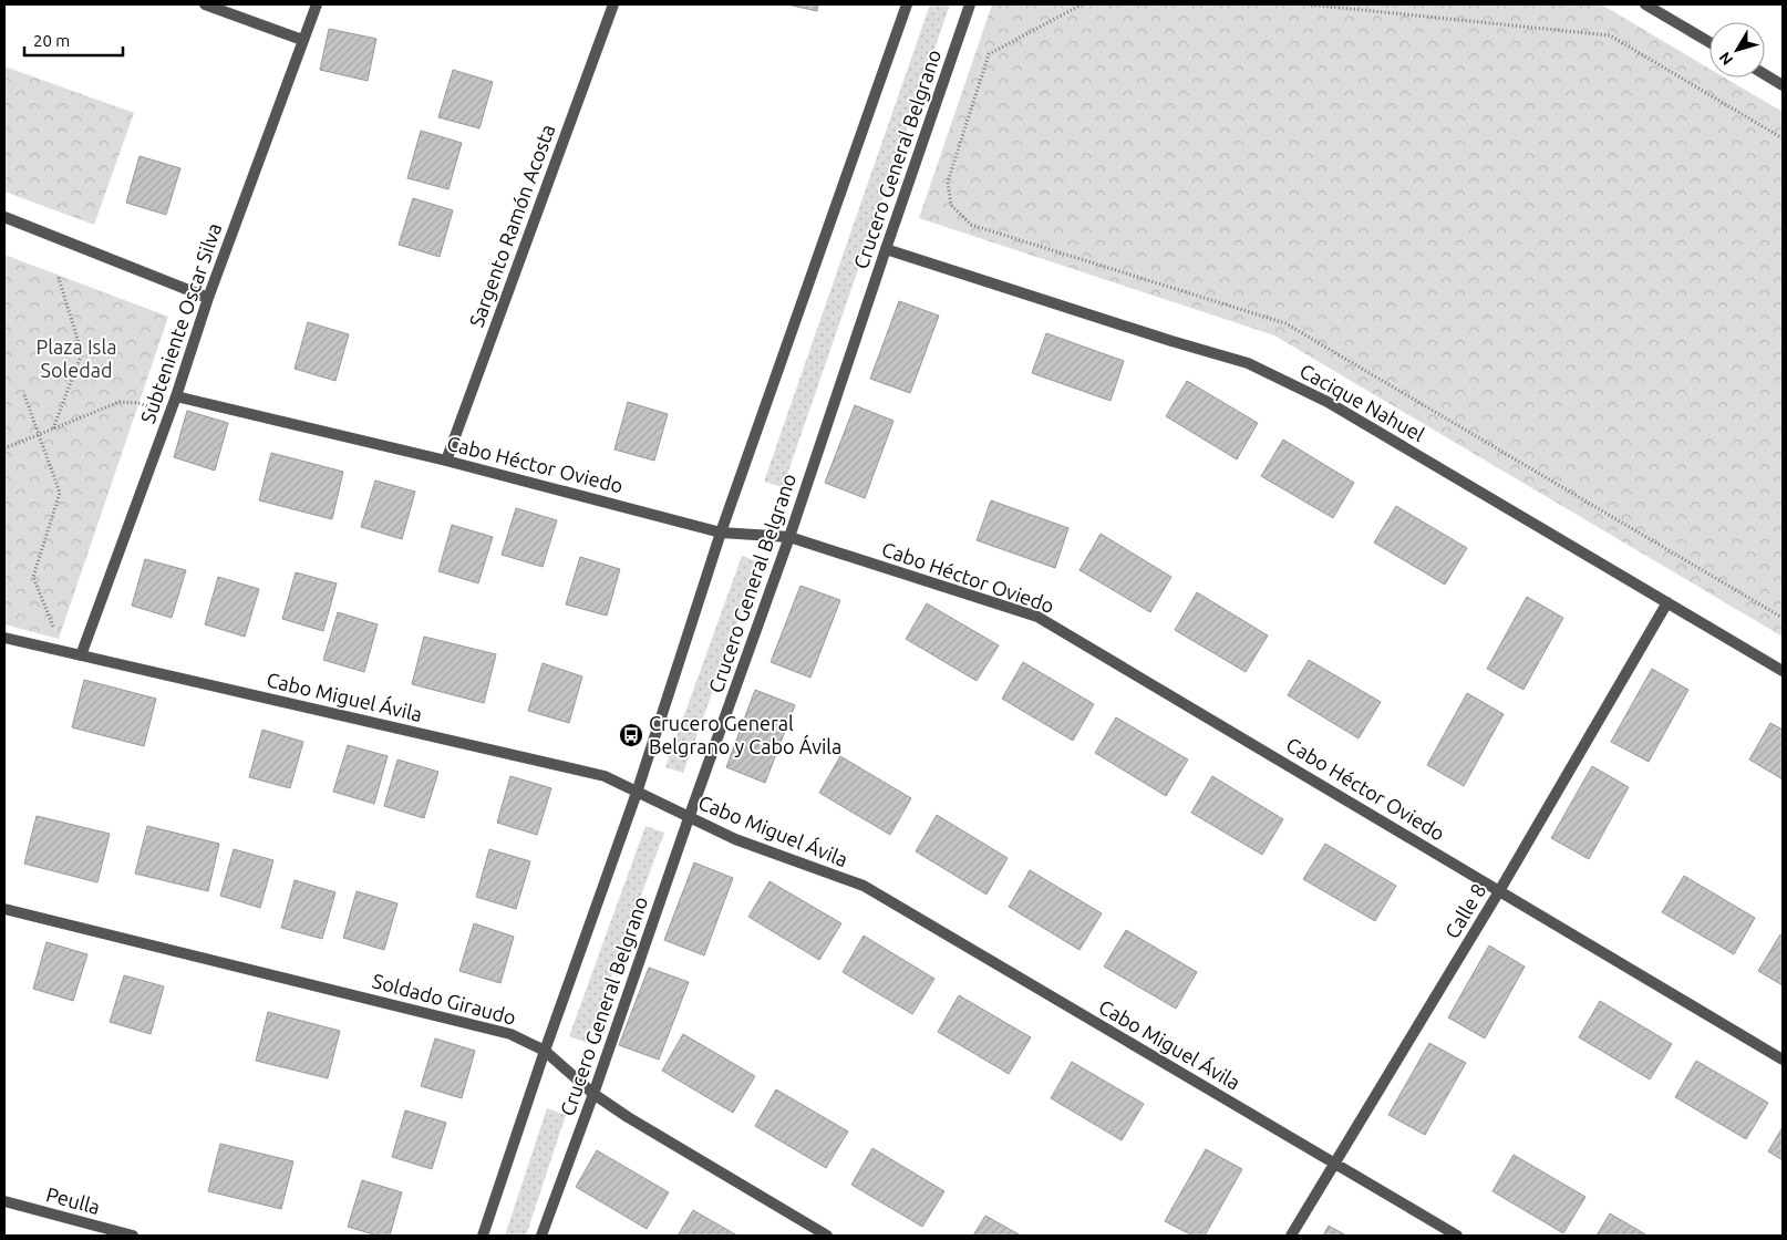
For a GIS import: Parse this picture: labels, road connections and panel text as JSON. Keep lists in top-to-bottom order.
{
  "streets": {
    "street": [
      "Crucero General Belgrano",
      "Sargento Ramón Acosta",
      "Subteniente Oscar Silva",
      "Cacique Nahuel",
      "Cabo Héctor Oviedo",
      "Cabo Miguel Ávila",
      "Calle 8",
      "Soldado Giraudo",
      "Peulla"
    ]
  },
  "crossings": [
    ["Crucero General Belgrano", "Cacique Nahuel"],
    ["Crucero General Belgrano", "Cabo Héctor Oviedo"],
    ["Crucero General Belgrano", "Cabo Miguel Ávila"],
    ["Crucero General Belgrano", "Soldado Giraudo"],
    ["Sargento Ramón Acosta", "Cabo Héctor Oviedo"],
    ["Subteniente Oscar Silva", "Cabo Héctor Oviedo"],
    ["Subteniente Oscar Silva", "Cabo Miguel Ávila"],
    ["Cacique Nahuel", "Calle 8"],
    ["Cabo Héctor Oviedo", "Calle 8"],
    ["Cabo Miguel Ávila", "Calle 8"]
  ],
  "parks": ["Plaza Isla Soledad"],
  "places": {
    "bus stop": ["Crucero General Belgrano y Cabo Ávila"]
  },
  "scale_bar": "20 m",
  "north": "bottom left"
}
